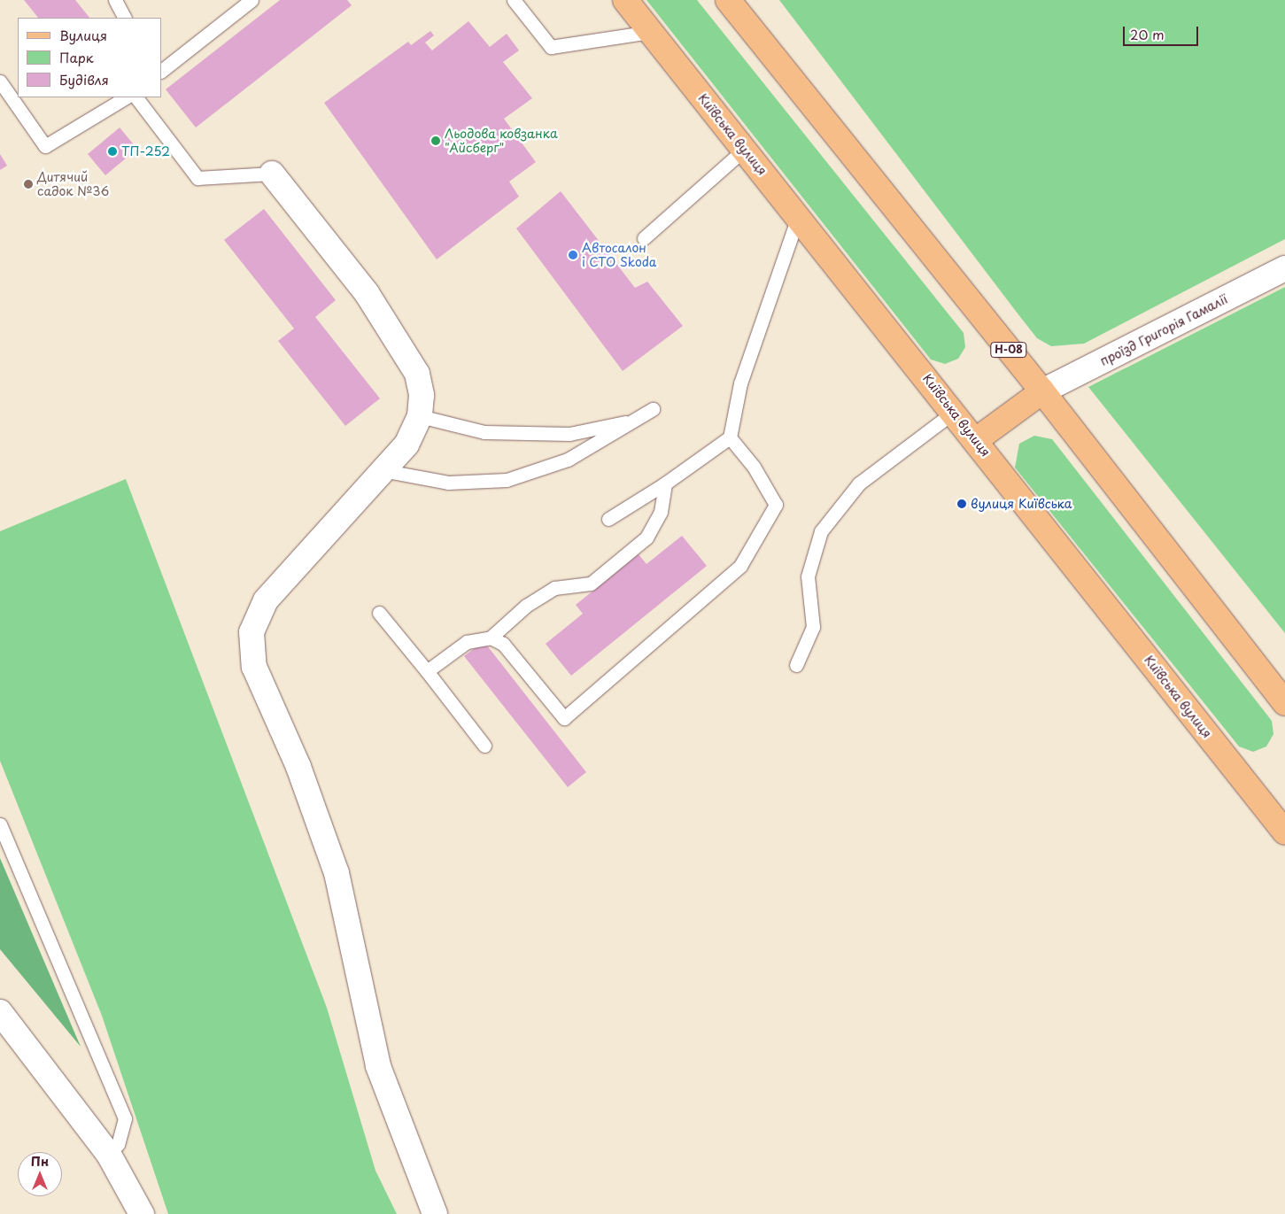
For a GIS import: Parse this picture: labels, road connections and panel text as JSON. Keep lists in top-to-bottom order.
{
  "streets": {
    "main road": ["Київська вулиця", "Н-08"],
    "street": ["проїзд Григорія Гамалії"]
  },
  "crossings": [
    ["проїзд Григорія Гамалії", "Н-08"]
  ],
  "places": [
    "Льодова ковзанка \"Айсберг\"",
    "ТП-252",
    "Дитячий садок №36",
    "Автосалон і СТО Skoda",
    "вулиця Київська"
  ],
  "legend": ["Вулиця", "Парк", "Будівля"],
  "scale_bar": "20 m",
  "north": "top"
}
